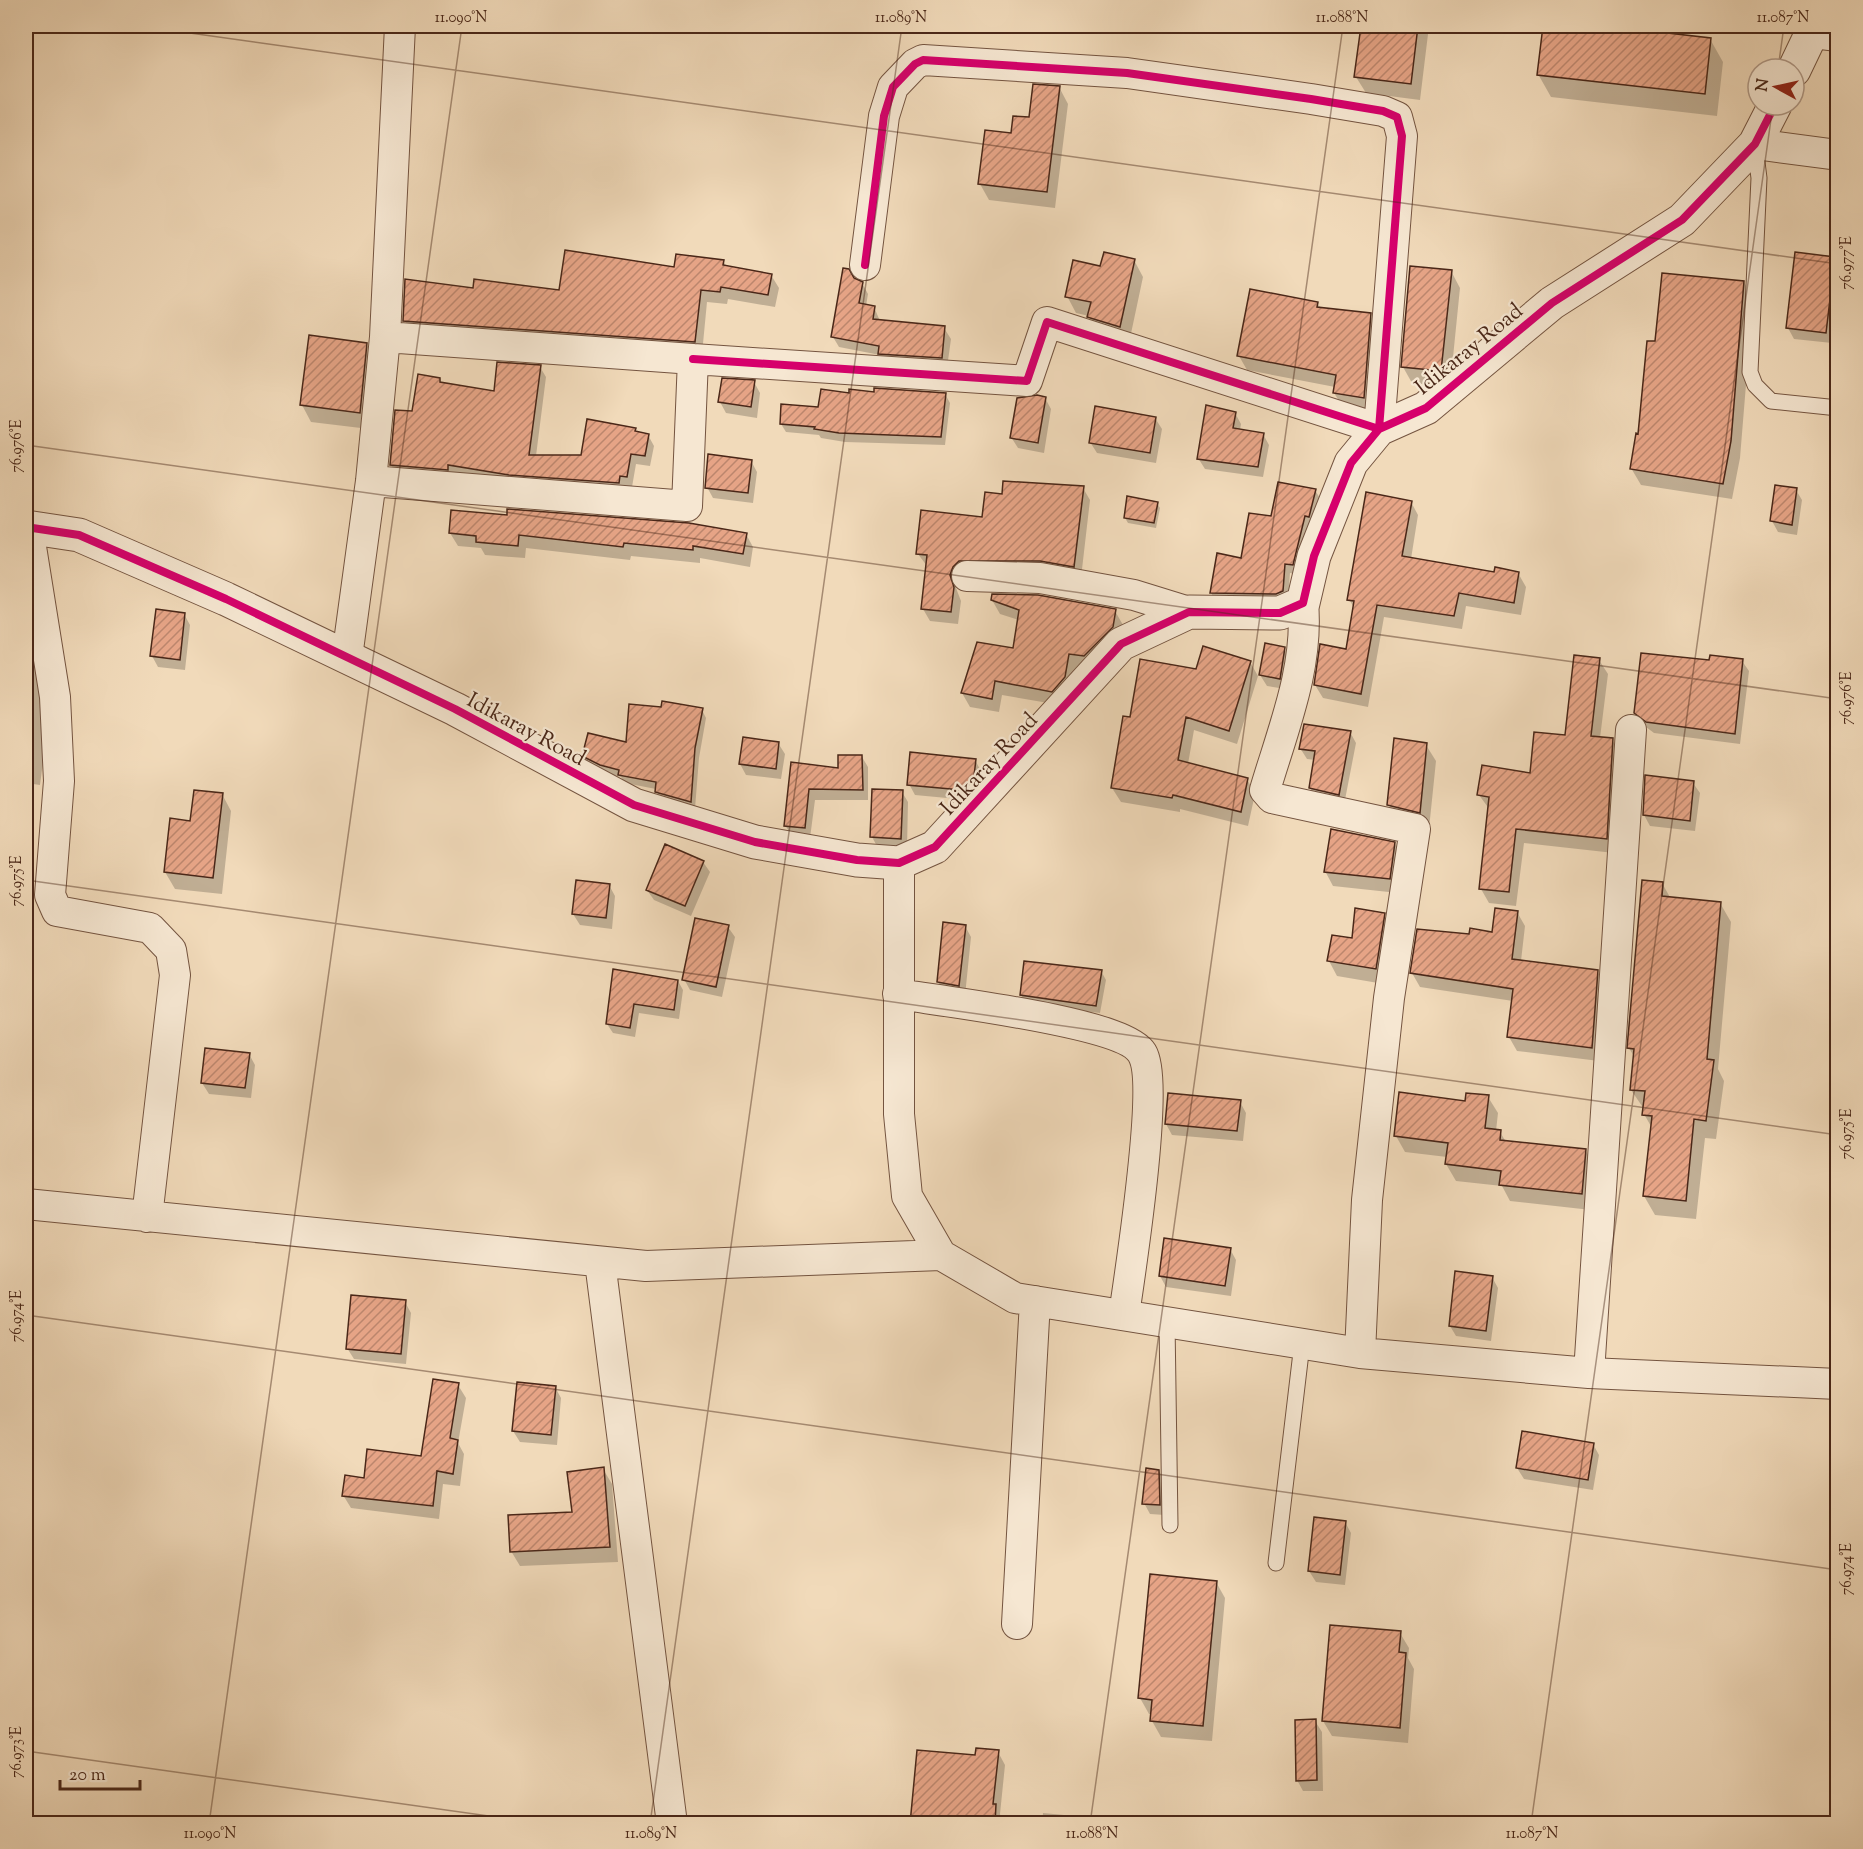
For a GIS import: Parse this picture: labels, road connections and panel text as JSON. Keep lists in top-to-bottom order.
{
  "streets": {
    "street": ["Idikaray Road"]
  },
  "scale_bar": "20 m",
  "north": "left",
  "coordinates": [
    "11.090°N",
    "11.089°N",
    "11.088°N",
    "11.087°N",
    "76.977°E",
    "76.976°E",
    "76.975°E",
    "76.974°E",
    "76.973°E"
  ]
}
